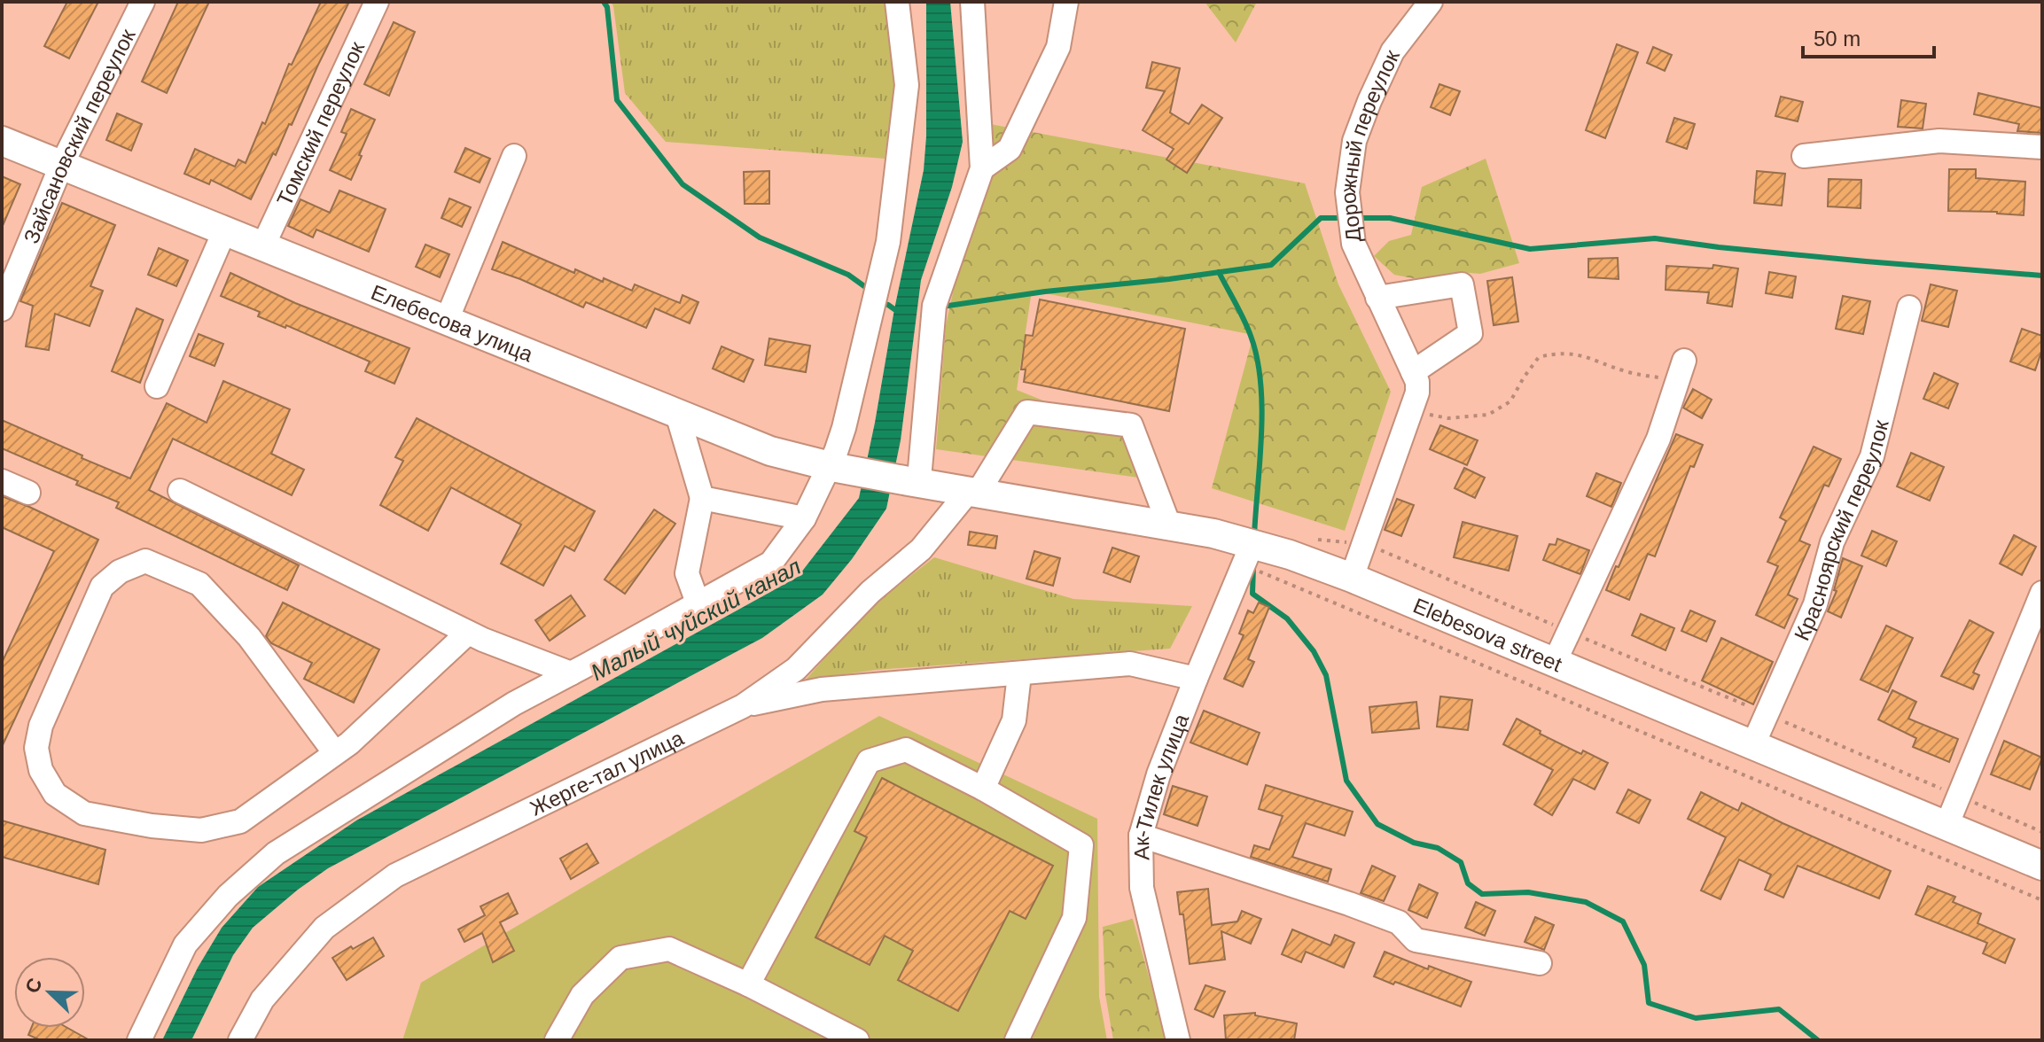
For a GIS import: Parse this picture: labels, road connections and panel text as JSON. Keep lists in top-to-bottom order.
{
  "streets": {
    "main road": ["Елебесова улица", "Elebesova street"],
    "street": [
      "Томский переулок",
      "Зайсановский переулок",
      "Дорожный переулок",
      "Красноярский переулок",
      "Жерге-тал улица",
      "Ак-Тилек улица"
    ]
  },
  "crossings": [
    ["Томский переулок", "Елебесова улица"],
    ["Зайсановский переулок", "Елебесова улица"],
    ["Дорожный переулок", "Elebesova street"],
    ["Елебесова улица", "Elebesova street"],
    ["Красноярский переулок", "Elebesova street"],
    ["Elebesova street", "Жерге-тал улица"],
    ["Elebesova street", "Ак-Тилек улица"]
  ],
  "water": ["Малый чуйский канал"],
  "scale_bar": "50 m",
  "north": "top left"
}
